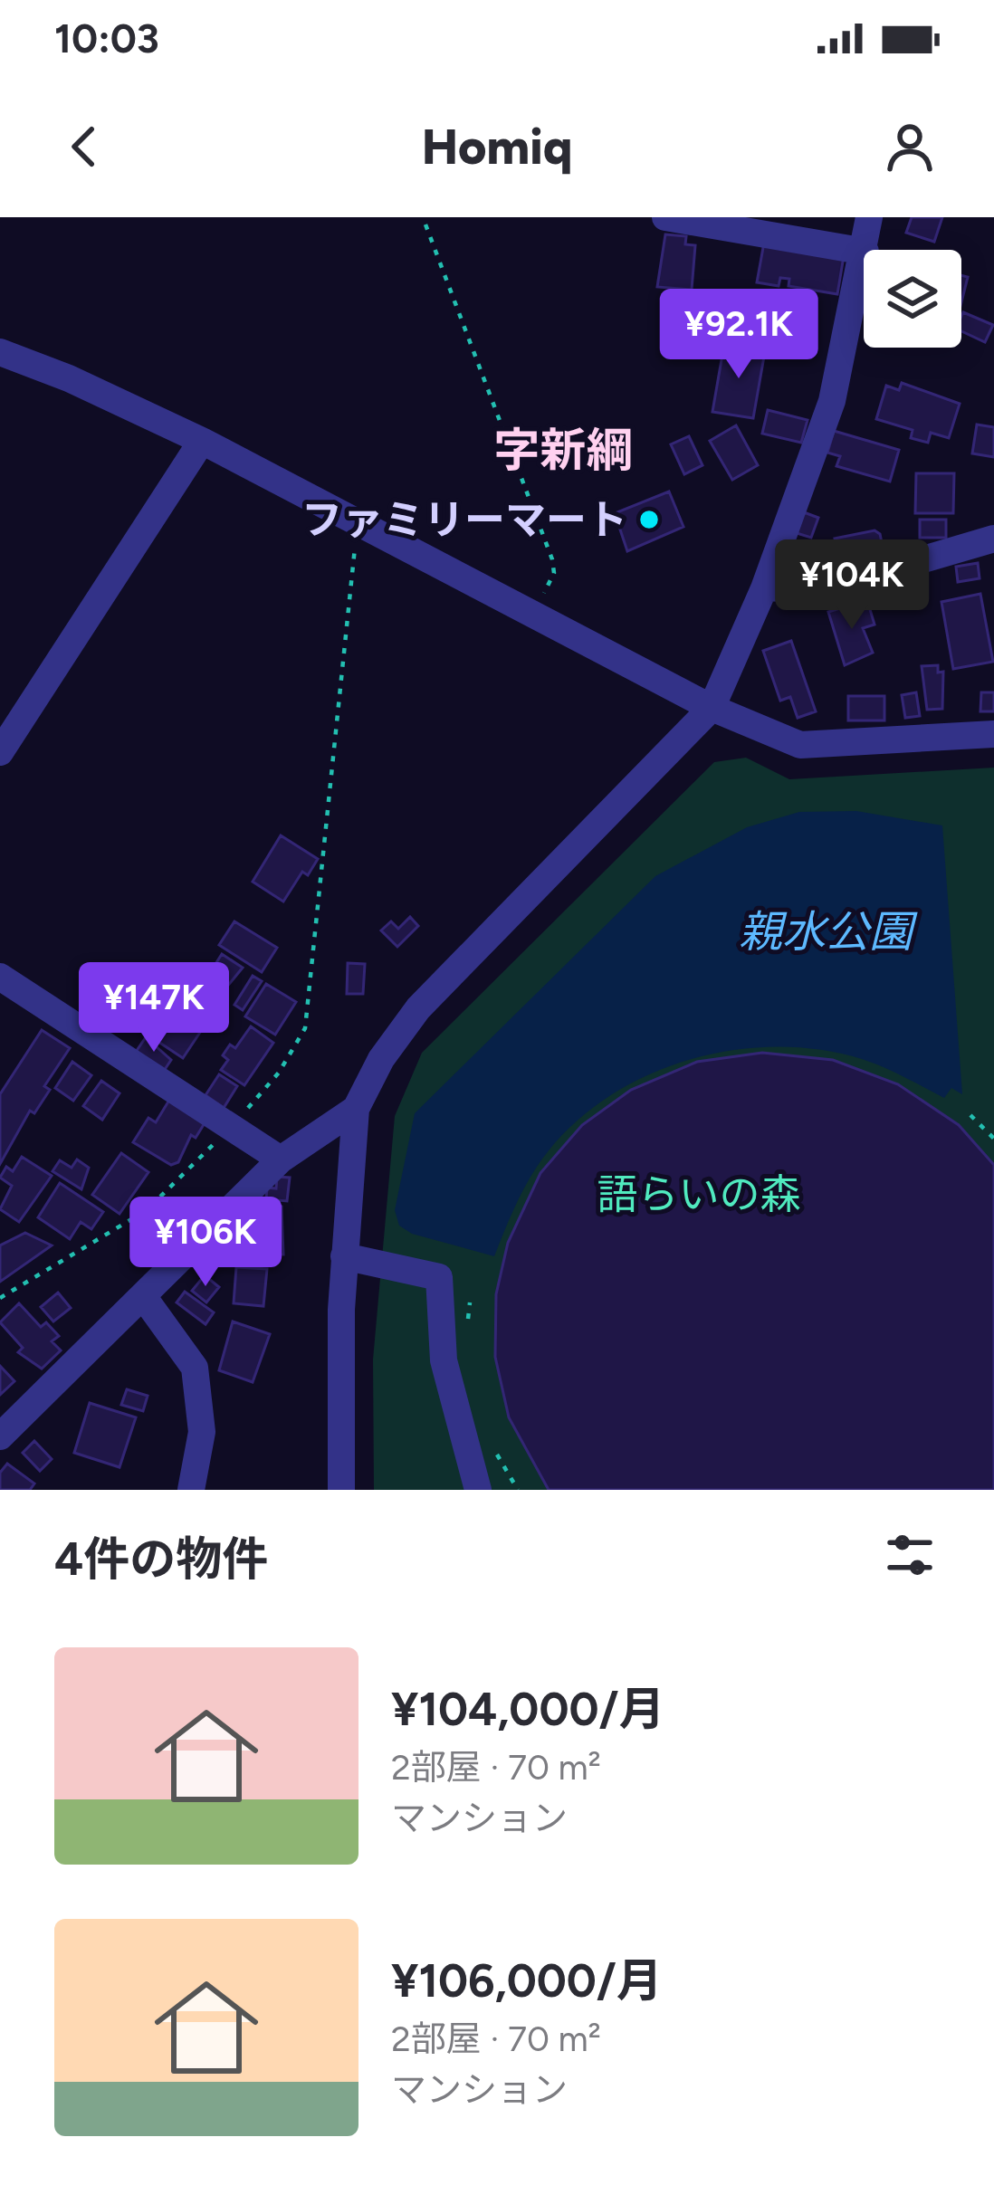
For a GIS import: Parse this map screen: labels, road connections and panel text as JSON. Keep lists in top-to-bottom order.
{
  "districts": ["字新綱"],
  "water": ["親水公園"],
  "parks": ["語らいの森"],
  "places": ["ファミリーマート"],
  "page": {
    "status": "10:03",
    "header": "Homiq",
    "price": [
      "¥92.1K",
      "¥104K",
      "¥147K",
      "¥106K"
    ],
    "heading": "4件の物件",
    "list": [
      {
        "name": "¥104,000/月",
        "note": "2部屋 · 70 m² · マンション"
      },
      {
        "name": "¥106,000/月",
        "note": "2部屋 · 70 m² · マンション"
      }
    ]
  }
}
